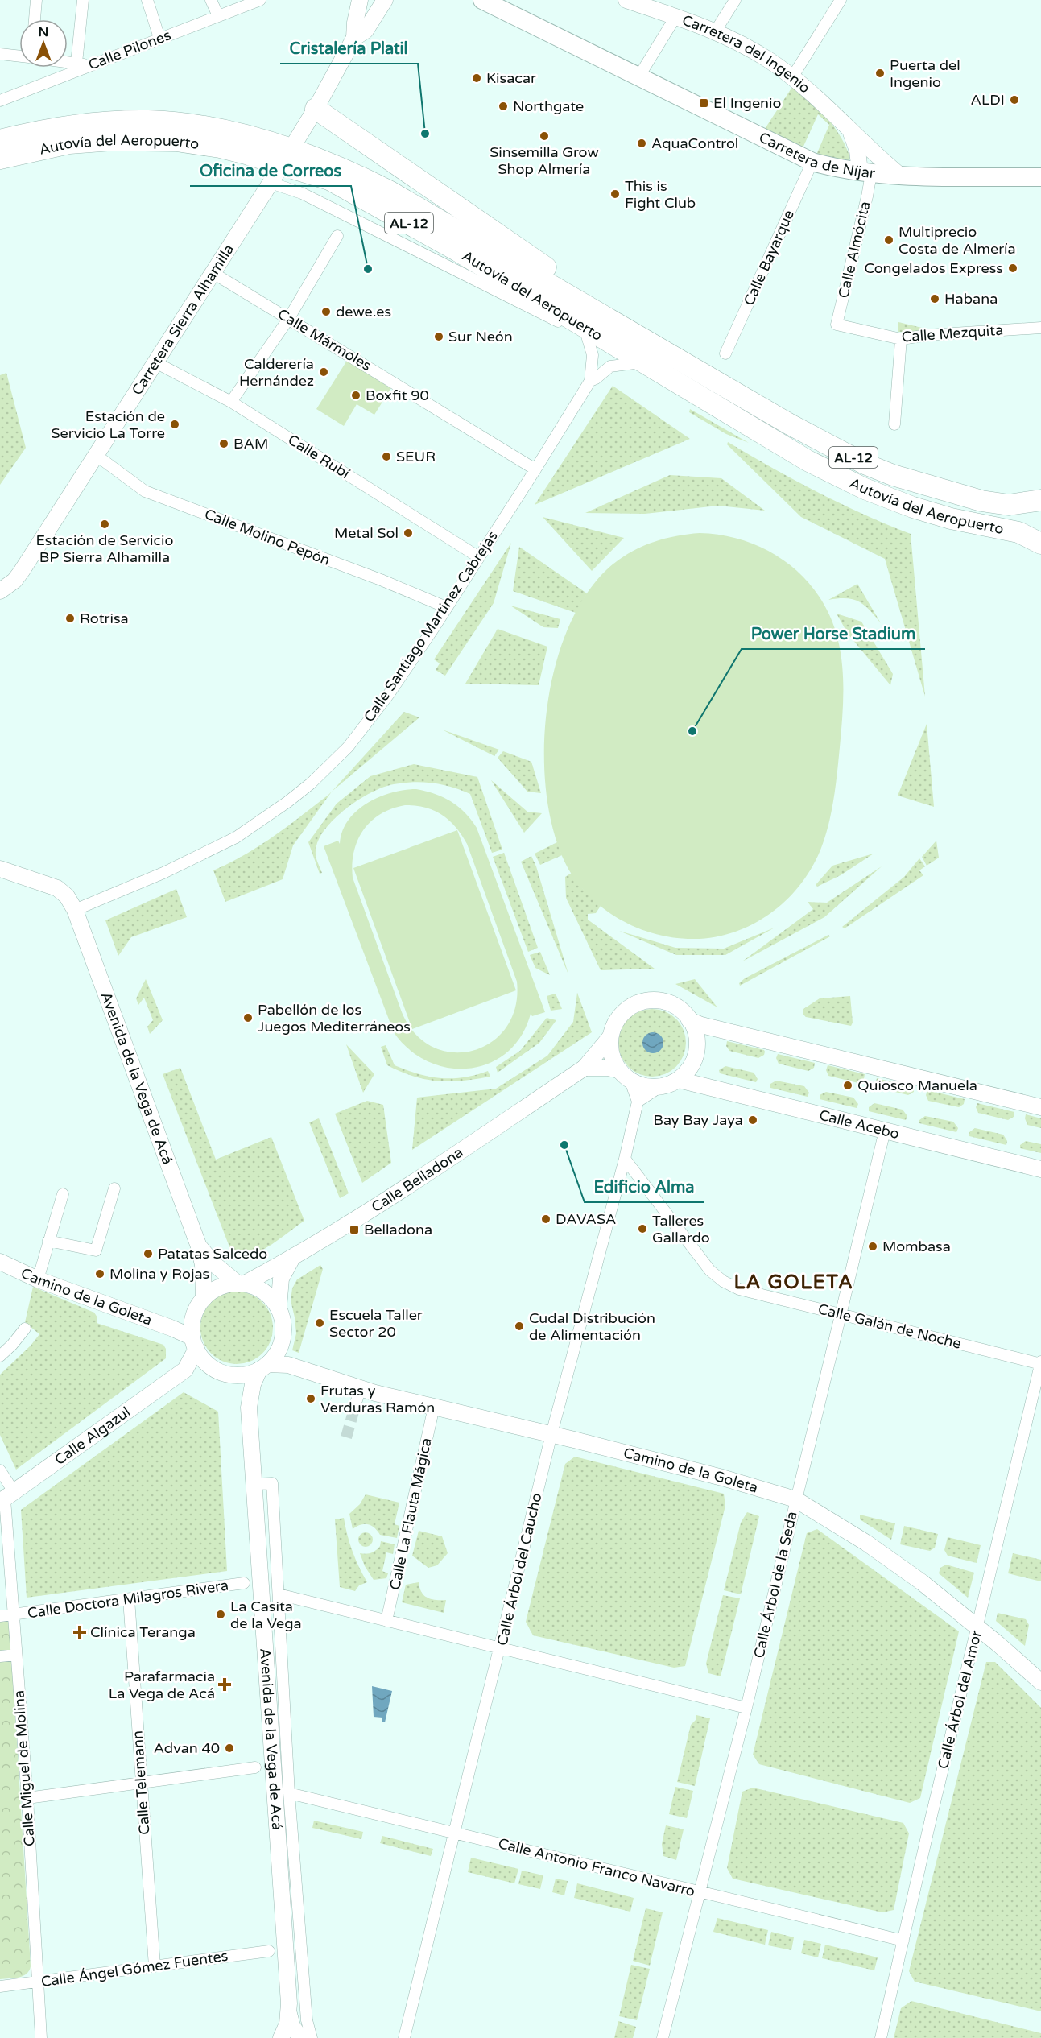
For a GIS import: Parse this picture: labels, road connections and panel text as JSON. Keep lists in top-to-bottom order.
{
  "streets": {
    "highway": ["Autovía del Aeropuerto", "AL-12"],
    "main road": [
      "Carretera del Ingenio",
      "Carretera de Níjar",
      "Carretera Sierra Alhamilla",
      "Avenida de la Vega de Acá",
      "Calle Acebo",
      "Calle Belladona",
      "Camino de la Goleta",
      "Calle Algazul"
    ],
    "street": [
      "Calle Pilones",
      "Calle Almócita",
      "Calle Bayarque",
      "Calle Mezquita",
      "Calle Mármoles",
      "Calle Rubí",
      "Calle Molino Pepón",
      "Calle Santiago Martinez Cabrejas",
      "Calle Galán de Noche",
      "Calle La Flauta Mágica",
      "Calle Árbol del Caucho",
      "Calle Árbol de la Seda",
      "Calle Doctora Milagros Rivera",
      "Calle Árbol del Amor",
      "Calle Miguel de Molina",
      "Calle Telemann",
      "Calle Antonio Franco Navarro",
      "Calle Ángel Gómez Fuentes"
    ]
  },
  "crossings": [
    ["Carretera del Ingenio", "Carretera de Níjar"],
    ["Carretera del Ingenio", "Calle Almócita"],
    ["Autovía del Aeropuerto", "Carretera Sierra Alhamilla"],
    ["Autovía del Aeropuerto", "Calle Santiago Martinez Cabrejas"],
    ["Carretera de Níjar", "Calle Almócita"],
    ["Carretera de Níjar", "Calle Bayarque"],
    ["Calle Almócita", "Calle Mezquita"],
    ["Carretera Sierra Alhamilla", "Calle Mármoles"],
    ["Carretera Sierra Alhamilla", "Calle Rubí"],
    ["Carretera Sierra Alhamilla", "Calle Molino Pepón"],
    ["Calle Mármoles", "Calle Santiago Martinez Cabrejas"],
    ["Calle Rubí", "Calle Santiago Martinez Cabrejas"],
    ["Calle Molino Pepón", "Calle Santiago Martinez Cabrejas"],
    ["Calle Santiago Martinez Cabrejas", "Avenida de la Vega de Acá"],
    ["Avenida de la Vega de Acá", "Calle Belladona"],
    ["Avenida de la Vega de Acá", "Camino de la Goleta"],
    ["Avenida de la Vega de Acá", "Calle Algazul"],
    ["Calle Acebo", "Calle Belladona"],
    ["Calle Acebo", "Calle Árbol de la Seda"],
    ["Calle Belladona", "Camino de la Goleta"],
    ["Calle Belladona", "Calle Algazul"],
    ["Camino de la Goleta", "Calle Algazul"],
    ["Camino de la Goleta", "Calle La Flauta Mágica"],
    ["Camino de la Goleta", "Calle Árbol del Caucho"],
    ["Camino de la Goleta", "Calle Árbol de la Seda"],
    ["Camino de la Goleta", "Calle Árbol del Amor"],
    ["Calle Galán de Noche", "Calle Árbol del Caucho"],
    ["Calle Galán de Noche", "Calle Árbol de la Seda"],
    ["Calle Galán de Noche", "Calle Árbol del Amor"],
    ["Calle Algazul", "Calle Miguel de Molina"],
    ["Calle Árbol del Caucho", "Calle Antonio Franco Navarro"],
    ["Calle Árbol de la Seda", "Calle Antonio Franco Navarro"],
    ["Calle Doctora Milagros Rivera", "Calle Miguel de Molina"],
    ["Calle Doctora Milagros Rivera", "Calle Telemann"],
    ["Calle Árbol del Amor", "Calle Antonio Franco Navarro"],
    ["Calle Miguel de Molina", "Calle Ángel Gómez Fuentes"],
    ["Calle Telemann", "Calle Ángel Gómez Fuentes"]
  ],
  "districts": ["LA GOLETA"],
  "places": {
    "other": [
      "Puerta del Ingenio",
      "Kisacar",
      "ALDI",
      "Northgate",
      "Cristalería Platil",
      "Sinsemilla Grow Shop Almería",
      "AquaControl",
      "This is Fight Club",
      "Multiprecio Costa de Almería",
      "Congelados Express",
      "Oficina de Correos",
      "Habana",
      "dewe.es",
      "Sur Neón",
      "Calderería Hernández",
      "Boxfit 90",
      "Estación de Servicio La Torre",
      "BAM",
      "SEUR",
      "Estación de Servicio BP Sierra Alhamilla",
      "Metal Sol",
      "Rotrisa",
      "Power Horse Stadium",
      "Pabellón de los Juegos Mediterráneos",
      "Quiosco Manuela",
      "Bay Bay Jaya",
      "Edificio Alma",
      "DAVASA",
      "Talleres Gallardo",
      "Mombasa",
      "Patatas Salcedo",
      "Molina y Rojas",
      "Escuela Taller Sector 20",
      "Cudal Distribución de Alimentación",
      "Frutas y Verduras Ramón",
      "La Casita de la Vega",
      "Advan 40"
    ],
    "transit": ["El Ingenio", "Belladona"],
    "health": ["Clínica Teranga", "Parafarmacia La Vega de Acá"]
  },
  "north": "top"
}
